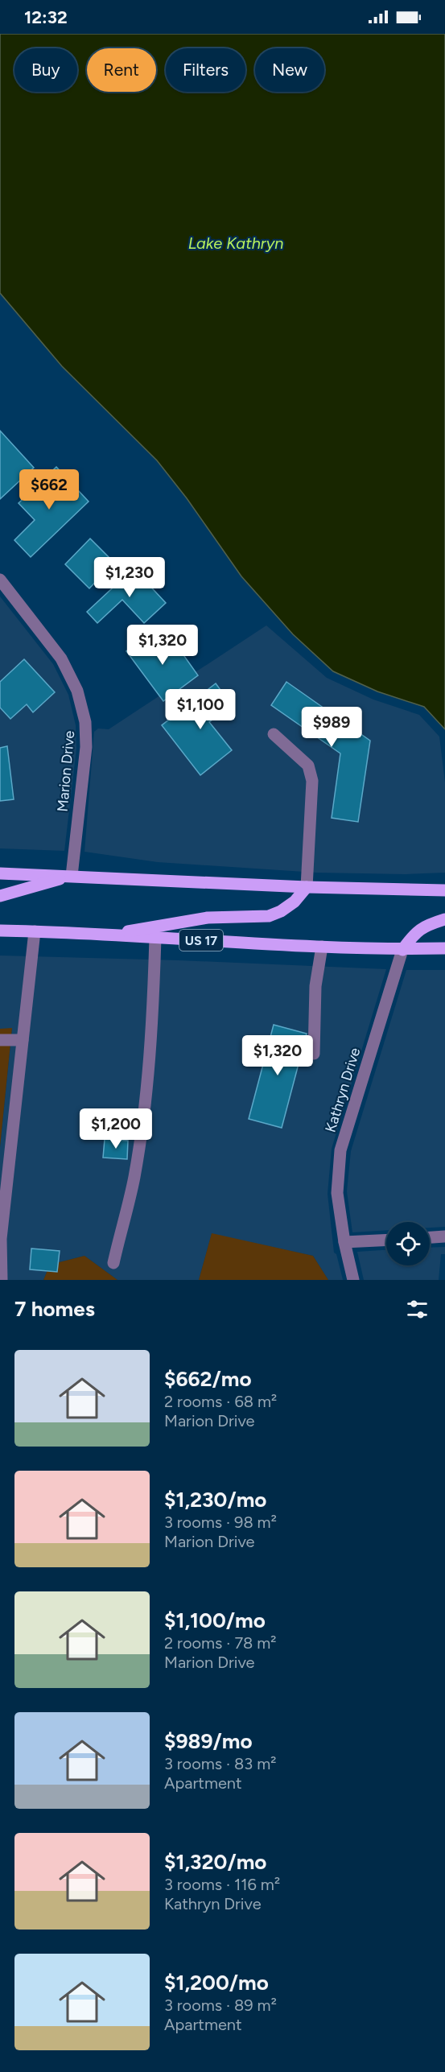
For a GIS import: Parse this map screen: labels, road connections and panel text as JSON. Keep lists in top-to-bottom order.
{
  "streets": {
    "main road": ["US 17"],
    "street": ["Marion Drive", "Kathryn Drive"]
  },
  "crossings": [
    ["US 17", "Kathryn Drive"]
  ],
  "water": ["Lake Kathryn"],
  "page": {
    "status": "12:32",
    "chip": [
      "Buy",
      "Rent",
      "Filters",
      "New"
    ],
    "price": [
      "$662",
      "$1,230",
      "$1,320",
      "$1,100",
      "$989",
      "$1,320",
      "$1,200"
    ],
    "heading": "7 homes",
    "list": [
      {
        "name": "$662/mo",
        "note": "2 rooms · 68 m² · Marion Drive"
      },
      {
        "name": "$1,230/mo",
        "note": "3 rooms · 98 m² · Marion Drive"
      },
      {
        "name": "$1,100/mo",
        "note": "2 rooms · 78 m² · Marion Drive"
      },
      {
        "name": "$989/mo",
        "note": "3 rooms · 83 m² · Apartment"
      },
      {
        "name": "$1,320/mo",
        "note": "3 rooms · 116 m² · Kathryn Drive"
      },
      {
        "name": "$1,200/mo",
        "note": "3 rooms · 89 m² · Apartment"
      }
    ]
  }
}
